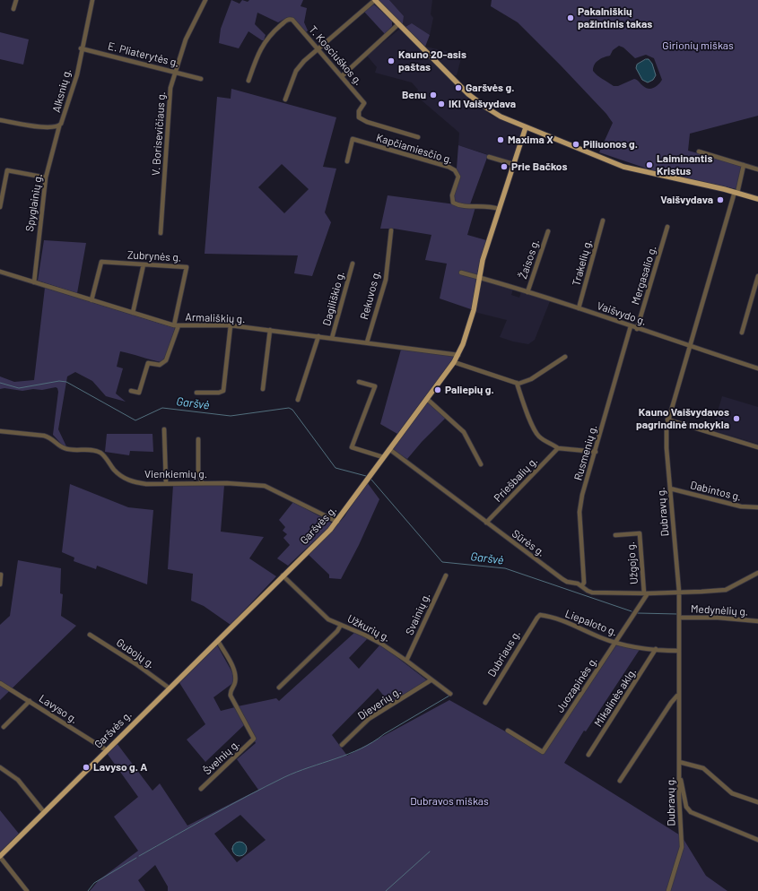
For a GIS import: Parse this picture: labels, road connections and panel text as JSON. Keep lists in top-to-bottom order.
{
  "streets": {
    "main road": ["Garšvės g."],
    "street": [
      "E. Pliaterytės g.",
      "T. Kosciuškos g.",
      "Alksnių g.",
      "V. Borisevičiaus g.",
      "Kapčiamiesčio g.",
      "Spyglainių g.",
      "Zubrynės g.",
      "Žaisos g.",
      "Trakelių g.",
      "Mergasalio g.",
      "Rekuvos g.",
      "Dagiliškio g.",
      "Vaišvydo g.",
      "Armališkių g.",
      "Rusmenių g.",
      "Vienkiemių g.",
      "Priešbalių g.",
      "Dabintos g.",
      "Dubravų g.",
      "Sūrės g.",
      "Užgojo g.",
      "Medynėlių g.",
      "Svainių g.",
      "Liepaloto g.",
      "Užkurių g.",
      "Gubojų g.",
      "Dubriaus g.",
      "Juozapinės g.",
      "Mikalinės aklg.",
      "Dieverių g.",
      "Lavyso g.",
      "Švelnių g."
    ]
  },
  "crossings": [
    ["E. Pliaterytės g.", "Alksnių g."],
    ["E. Pliaterytės g.", "V. Borisevičiaus g."],
    ["Alksnių g.", "Spyglainių g."],
    ["Kapčiamiesčio g.", "Garšvės g."],
    ["Spyglainių g.", "Armališkių g."],
    ["Zubrynės g.", "Armališkių g."],
    ["Žaisos g.", "Vaišvydo g."],
    ["Trakelių g.", "Vaišvydo g."],
    ["Mergasalio g.", "Vaišvydo g."],
    ["Rekuvos g.", "Armališkių g."],
    ["Dagiliškio g.", "Armališkių g."],
    ["Vaišvydo g.", "Rusmenių g."],
    ["Vaišvydo g.", "Dubravų g."],
    ["Vaišvydo g.", "Garšvės g."],
    ["Armališkių g.", "Garšvės g."],
    ["Rusmenių g.", "Sūrės g."],
    ["Vienkiemių g.", "Garšvės g."],
    ["Priešbalių g.", "Sūrės g."],
    ["Dabintos g.", "Dubravų g."],
    ["Dubravų g.", "Sūrės g."],
    ["Dubravų g.", "Medynėlių g."],
    ["Dubravų g.", "Liepaloto g."],
    ["Garšvės g.", "Sūrės g."],
    ["Garšvės g.", "Užkurių g."],
    ["Garšvės g.", "Gubojų g."],
    ["Garšvės g.", "Lavyso g."],
    ["Garšvės g.", "Švelnių g."],
    ["Sūrės g.", "Užgojo g."],
    ["Sūrės g.", "Juozapinės g."],
    ["Užgojo g.", "Juozapinės g."],
    ["Svainių g.", "Užkurių g."],
    ["Liepaloto g.", "Dubriaus g."],
    ["Liepaloto g.", "Juozapinės g."],
    ["Liepaloto g.", "Mikalinės aklg."],
    ["Užkurių g.", "Dieverių g."]
  ],
  "water": ["Garšvė"],
  "parks": ["Girionių miškas", "Dubravos miškas"],
  "places": [
    "Pakalniškių pažintinis takas",
    "Kauno 20-asis paštas",
    "Garšvės g.",
    "Benu",
    "IKI Vaišvydava",
    "Maxima X",
    "Piliuonos g.",
    "Laiminantis Kristus",
    "Prie Bačkos",
    "Vaišvydava",
    "Paliepių g.",
    "Kauno Vaišvydavos pagrindinė mokykla",
    "Lavyso g. A"
  ]
}
